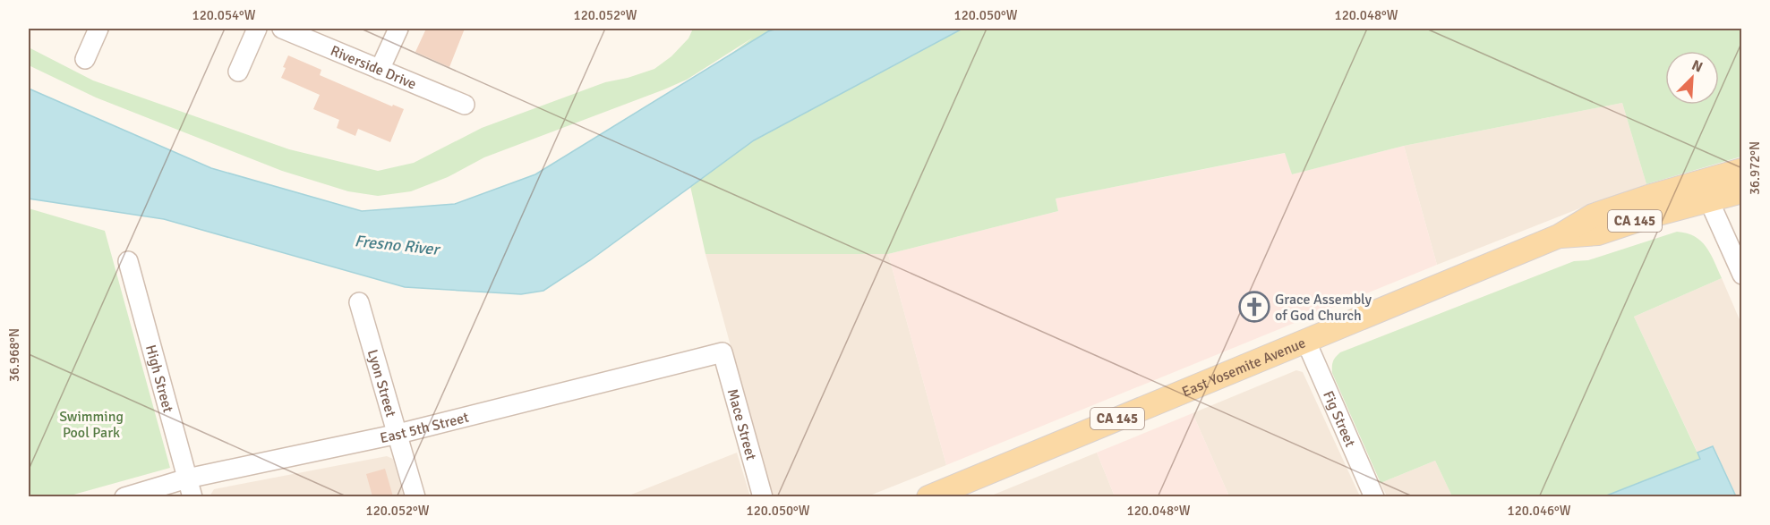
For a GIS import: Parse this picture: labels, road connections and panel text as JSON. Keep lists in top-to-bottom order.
{
  "streets": {
    "main road": ["CA 145", "East Yosemite Avenue"],
    "street": [
      "Riverside Drive",
      "High Street",
      "Lyon Street",
      "Fig Street",
      "Mace Street",
      "East 5th Street"
    ]
  },
  "crossings": [
    ["East Yosemite Avenue", "Fig Street"],
    ["High Street", "East 5th Street"],
    ["Lyon Street", "East 5th Street"],
    ["Mace Street", "East 5th Street"]
  ],
  "water": ["Fresno River"],
  "parks": ["Swimming Pool Park"],
  "places": {
    "church": ["Grace Assembly of God Church"]
  },
  "north": "top right",
  "coordinates": [
    "120.054°W",
    "120.052°W",
    "120.050°W",
    "120.048°W",
    "36.972°N",
    "36.968°N",
    "120.046°W"
  ]
}
